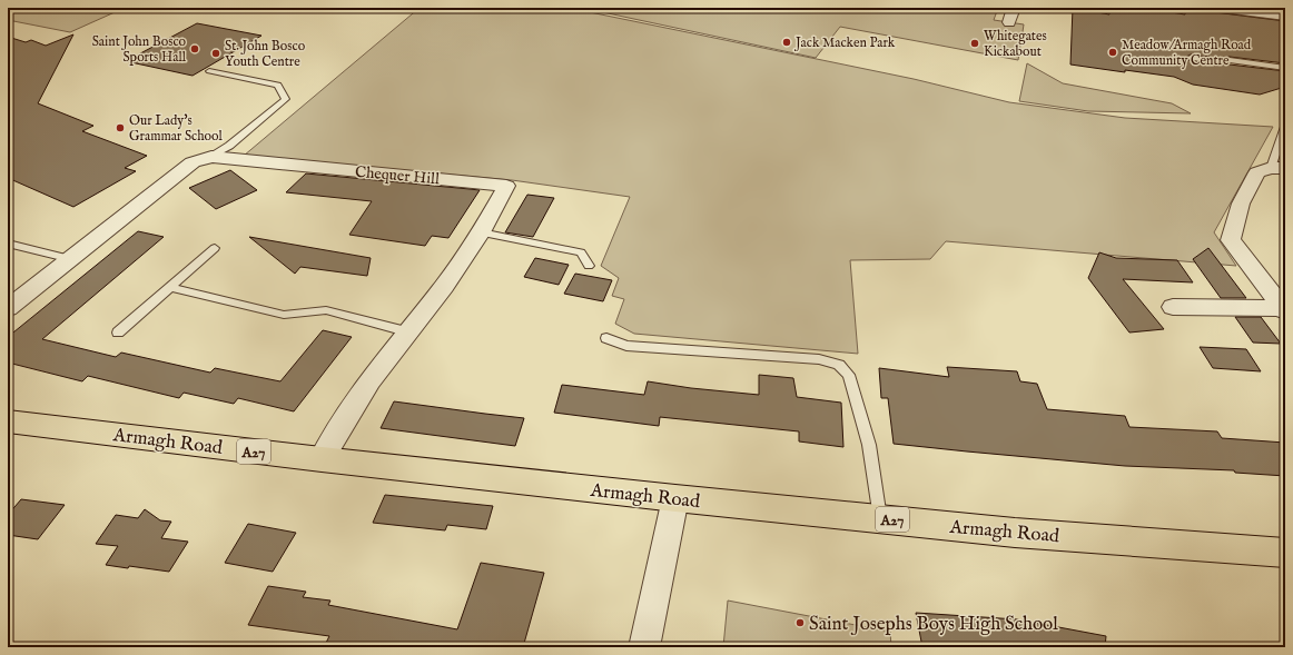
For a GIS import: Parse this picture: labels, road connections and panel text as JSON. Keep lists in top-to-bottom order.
{
  "streets": {
    "main road": ["Armagh Road", "A27"],
    "street": ["Chequer Hill"]
  },
  "crossings": [
    ["Chequer Hill", "Armagh Road"]
  ],
  "places": [
    "Jack Macken Park",
    "Whitegates Kickabout",
    "Saint John Bosco Sports Hall",
    "Meadow/Armagh Road Community Centre",
    "St. John Bosco Youth Centre",
    "Our Lady's Grammar School",
    "Saint Josephs Boys High School"
  ]
}
